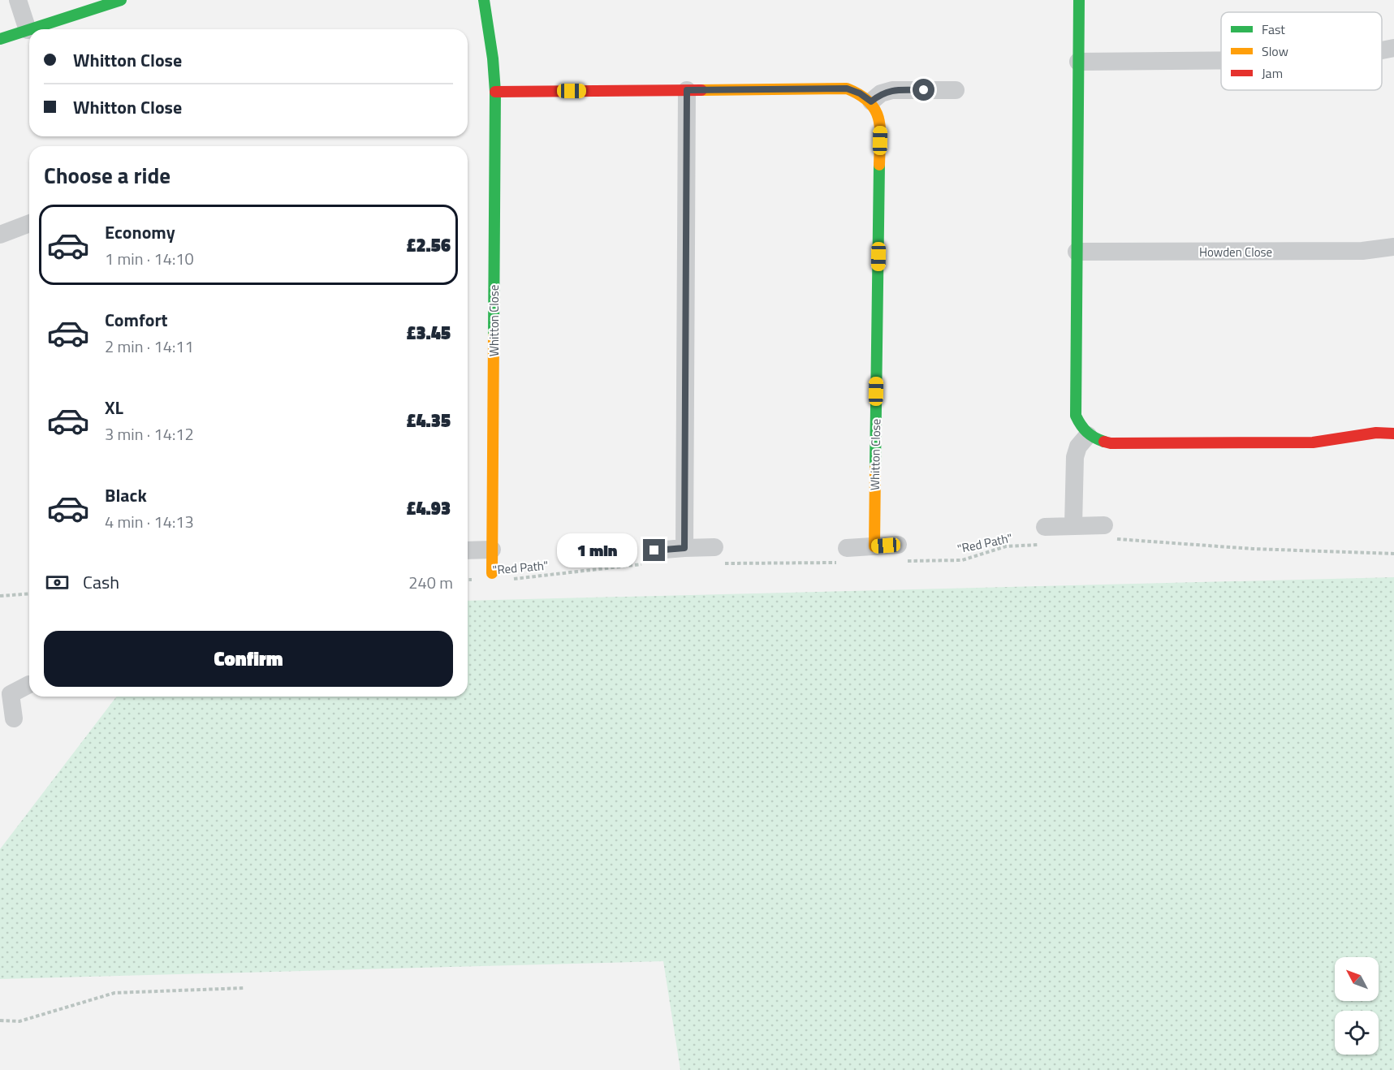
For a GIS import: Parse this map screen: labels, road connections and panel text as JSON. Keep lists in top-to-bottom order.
{
  "streets": {
    "street": ["Howden Close", "Whitton Close"],
    "path": ["\"Red Path\""]
  },
  "legend": ["Fast", "Slow", "Jam"],
  "north": "top left",
  "page": {
    "banner": ["Whitton Close", "Whitton Close"],
    "heading": "Choose a ride",
    "list": [
      {
        "name": "Economy",
        "note": "1 min · 14:10",
        "value": "£2.56"
      },
      {
        "name": "Comfort",
        "note": "2 min · 14:11",
        "value": "£3.45"
      },
      {
        "name": "XL",
        "note": "3 min · 14:12",
        "value": "£4.35"
      },
      {
        "name": "Black",
        "note": "4 min · 14:13",
        "value": "£4.93"
      }
    ],
    "bubble": "1 min",
    "pay": ["Cash", "240 m"],
    "buttons": "Confirm"
  }
}
